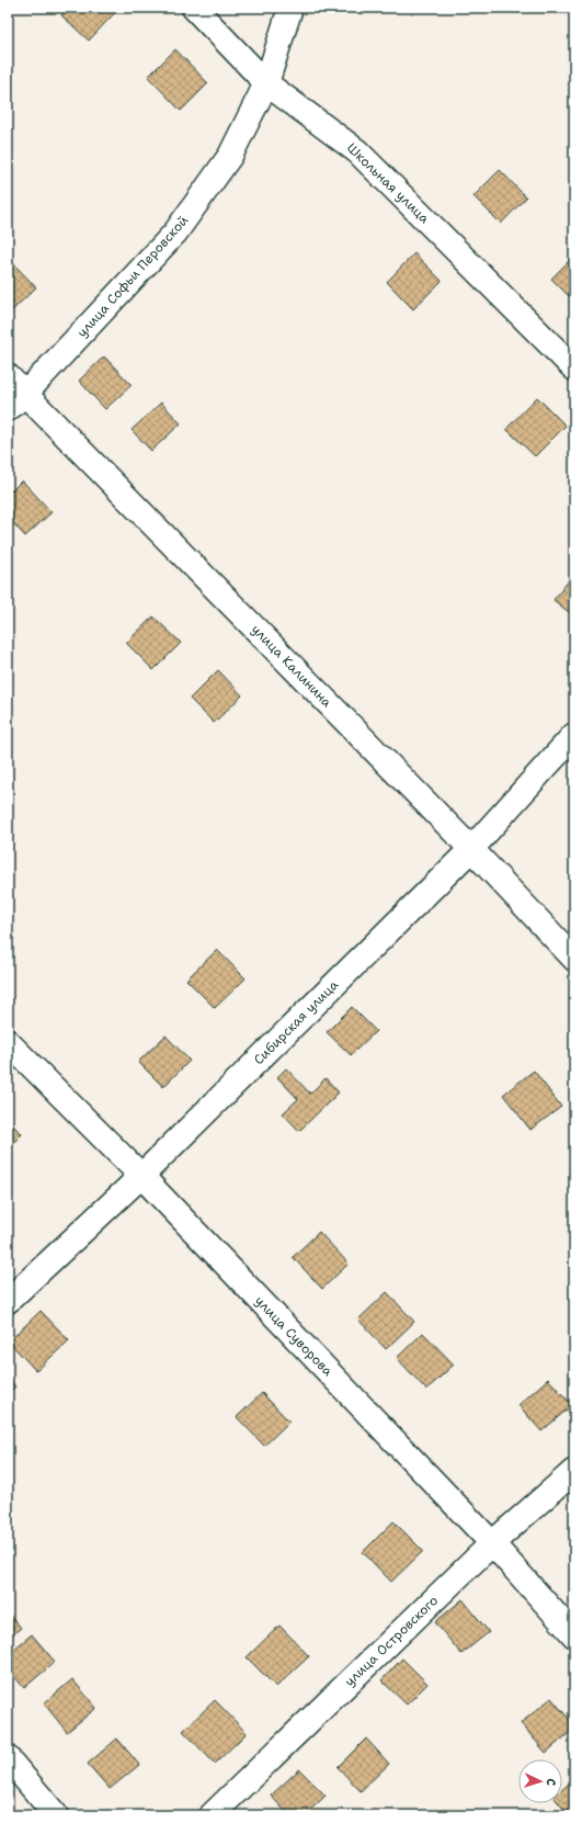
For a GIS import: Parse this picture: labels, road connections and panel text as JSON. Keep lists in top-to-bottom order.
{
  "streets": {
    "street": [
      "Школьная улица",
      "улица Софьи Перовской",
      "улица Калинина",
      "Сибирская улица",
      "улица Суворова",
      "улица Островского"
    ]
  },
  "crossings": [
    ["Школьная улица", "улица Софьи Перовской"],
    ["улица Софьи Перовской", "улица Калинина"],
    ["улица Калинина", "Сибирская улица"],
    ["Сибирская улица", "улица Суворова"],
    ["улица Суворова", "улица Островского"]
  ],
  "north": "right"
}
